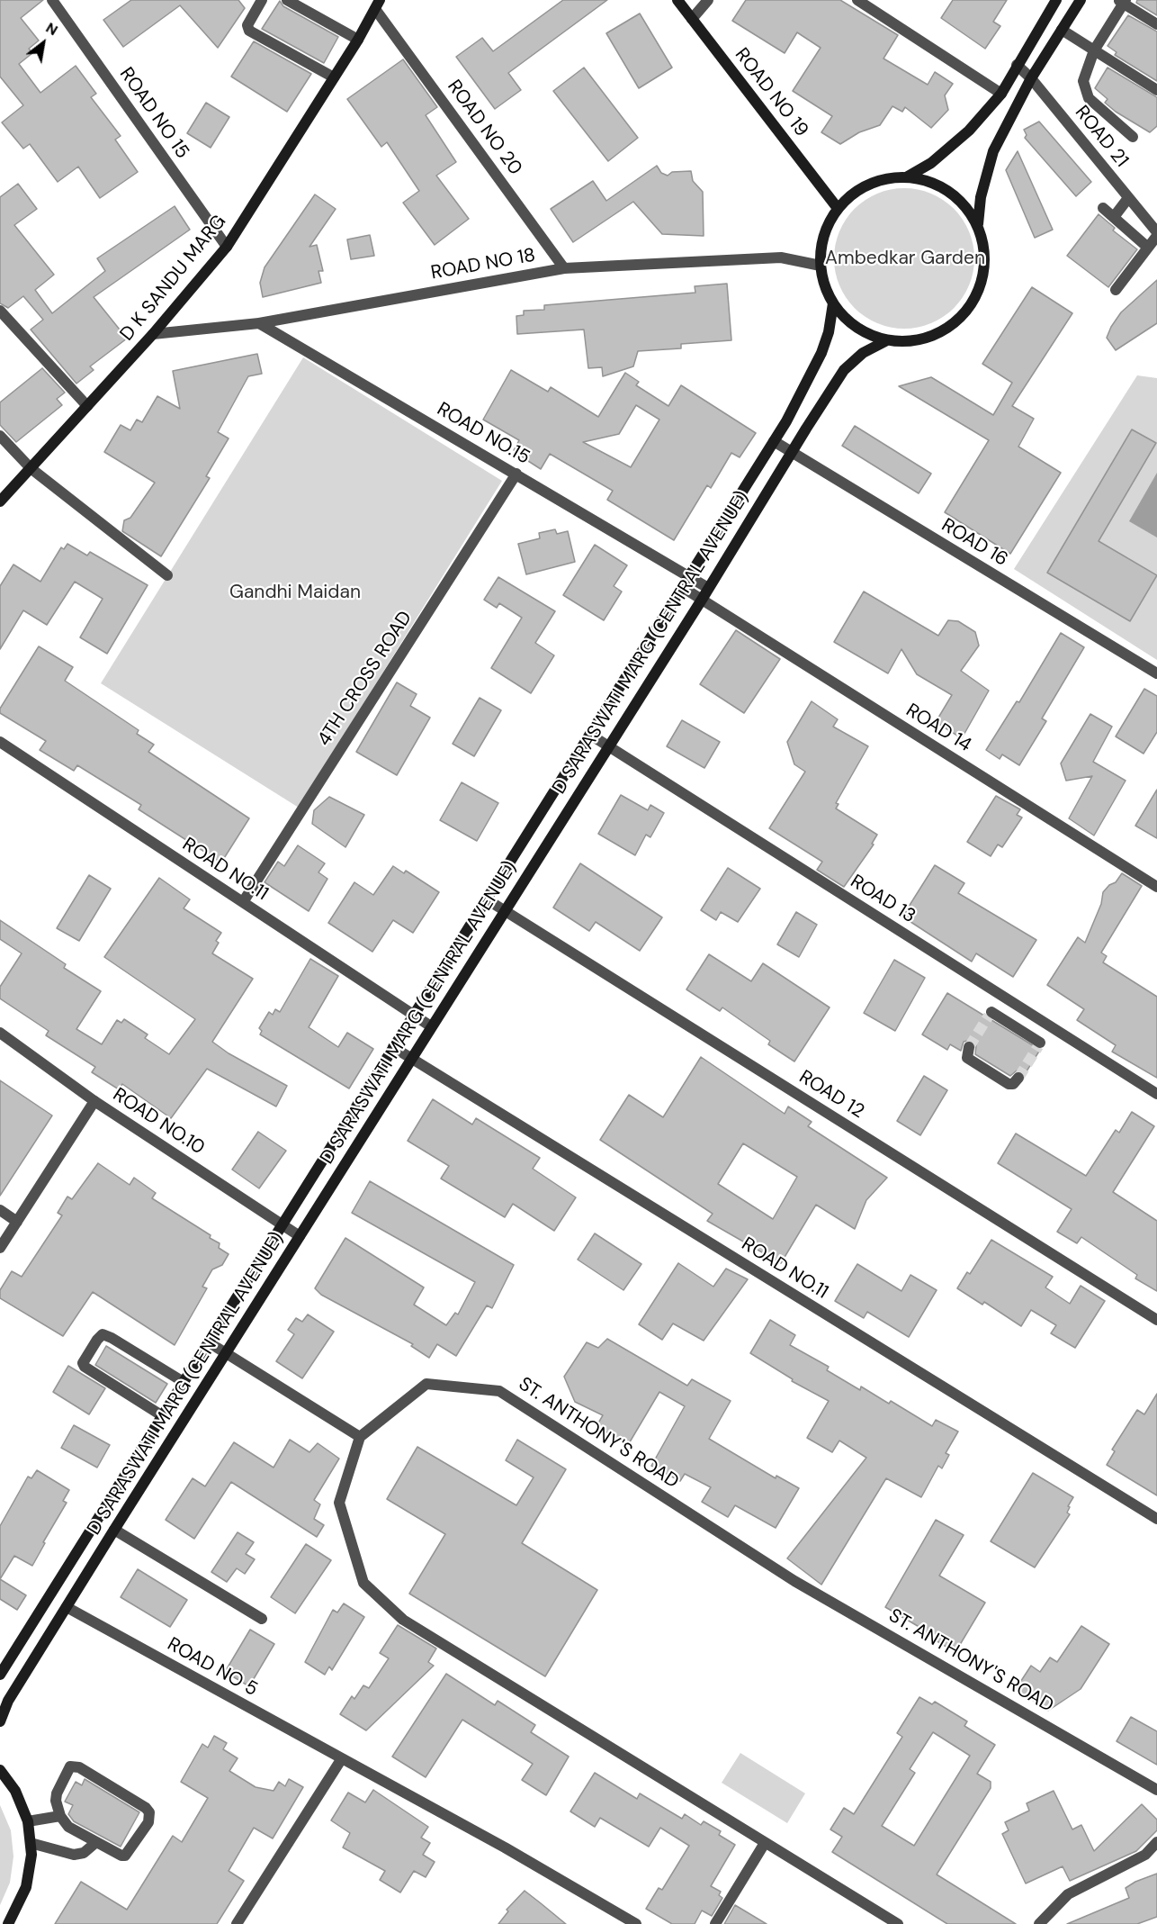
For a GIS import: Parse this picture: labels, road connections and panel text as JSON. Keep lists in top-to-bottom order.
{
  "streets": {
    "main road": ["ROAD NO 19", "D K SANDU MARG", "D SARASWATI MARG (CENTRAL AVENUE)"],
    "street": [
      "ROAD NO 15",
      "ROAD NO 20",
      "ROAD 21",
      "ROAD NO 18",
      "ROAD NO.15",
      "ROAD 16",
      "4TH CROSS ROAD",
      "ROAD 14",
      "ROAD NO.11",
      "ROAD 13",
      "ROAD 12",
      "ROAD NO.10",
      "ST. ANTHONY'S ROAD",
      "ROAD NO 5"
    ]
  },
  "crossings": [
    ["ROAD NO 19", "ROAD NO 18"],
    ["ROAD NO 19", "D SARASWATI MARG (CENTRAL AVENUE)"],
    ["ROAD NO 15", "D K SANDU MARG"],
    ["ROAD NO 20", "ROAD NO 18"],
    ["ROAD NO 20", "D K SANDU MARG"],
    ["ROAD NO 18", "D K SANDU MARG"],
    ["ROAD NO 18", "ROAD NO.15"],
    ["ROAD NO 18", "D SARASWATI MARG (CENTRAL AVENUE)"],
    ["ROAD NO.15", "D SARASWATI MARG (CENTRAL AVENUE)"],
    ["ROAD NO.15", "4TH CROSS ROAD"],
    ["ROAD 16", "D SARASWATI MARG (CENTRAL AVENUE)"],
    ["D SARASWATI MARG (CENTRAL AVENUE)", "ROAD 14"],
    ["D SARASWATI MARG (CENTRAL AVENUE)", "ROAD NO.11"],
    ["D SARASWATI MARG (CENTRAL AVENUE)", "ROAD 13"],
    ["D SARASWATI MARG (CENTRAL AVENUE)", "ROAD 12"],
    ["D SARASWATI MARG (CENTRAL AVENUE)", "ROAD NO.10"],
    ["D SARASWATI MARG (CENTRAL AVENUE)", "ROAD NO 5"],
    ["4TH CROSS ROAD", "ROAD NO.11"]
  ],
  "parks": ["Ambedkar Garden", "Gandhi Maidan"],
  "north": "top right"
}
